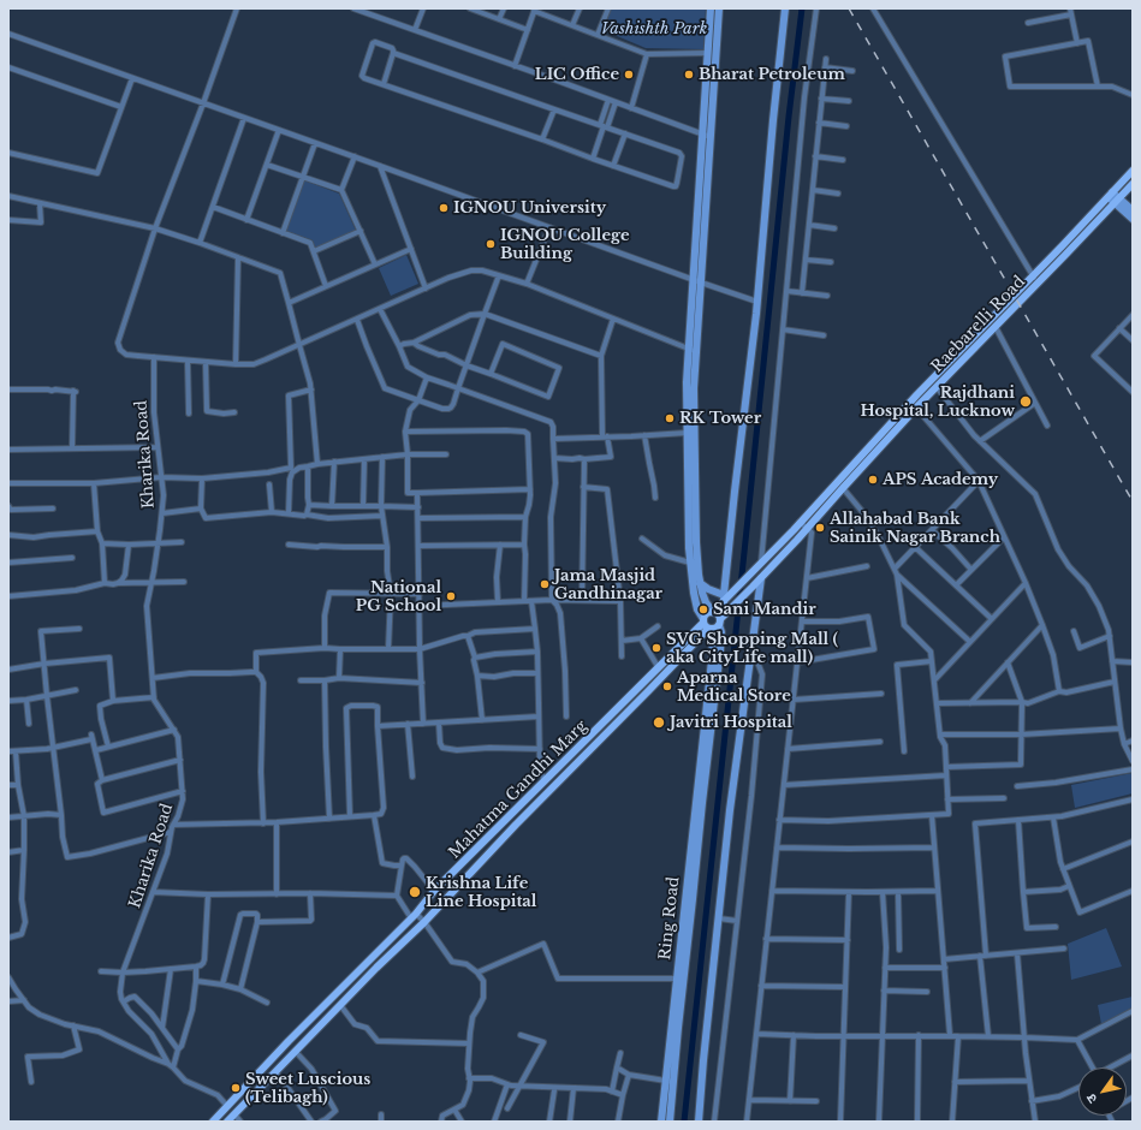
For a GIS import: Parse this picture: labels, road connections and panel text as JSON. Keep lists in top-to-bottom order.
{
  "streets": {
    "main road": ["Raebarelli Road", "Mahatma Gandhi Marg"],
    "street": ["Kharika Road", "Ring Road"]
  },
  "crossings": [
    ["Raebarelli Road", "Mahatma Gandhi Marg"],
    ["Raebarelli Road", "Ring Road"],
    ["Mahatma Gandhi Marg", "Ring Road"]
  ],
  "parks": ["Vashishth Park"],
  "places": [
    "LIC Office",
    "Bharat Petroleum",
    "IGNOU University",
    "IGNOU College Building",
    "Rajdhani Hospital, Lucknow",
    "RK Tower",
    "APS Academy",
    "Allahabad Bank Sainik Nagar Branch",
    "Jama Masjid Gandhinagar",
    "National PG School",
    "Sani Mandir",
    "SVG Shopping Mall ( aka CityLife mall)",
    "Aparna Medical Store",
    "Javitri Hospital",
    "Krishna Life Line Hospital",
    "Sweet Luscious (Telibagh)"
  ],
  "north": "bottom left"
}
